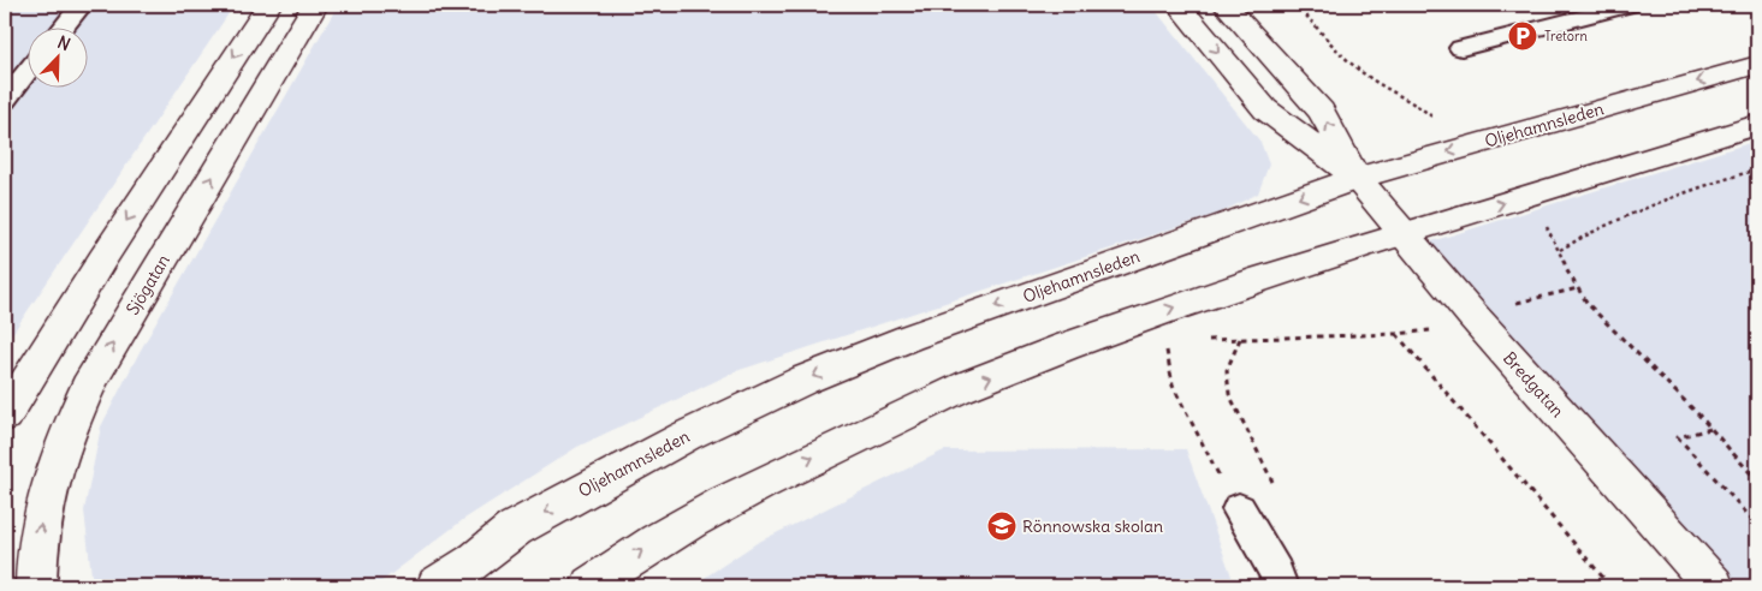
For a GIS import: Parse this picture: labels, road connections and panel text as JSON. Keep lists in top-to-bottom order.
{
  "streets": {
    "main road": ["Oljehamnsleden", "Sjögatan", "Bredgatan"]
  },
  "crossings": [
    ["Oljehamnsleden", "Bredgatan"]
  ],
  "places": {
    "parking": ["Tretorn"],
    "school or university": ["Rönnowska skolan"]
  },
  "north": "top right"
}
